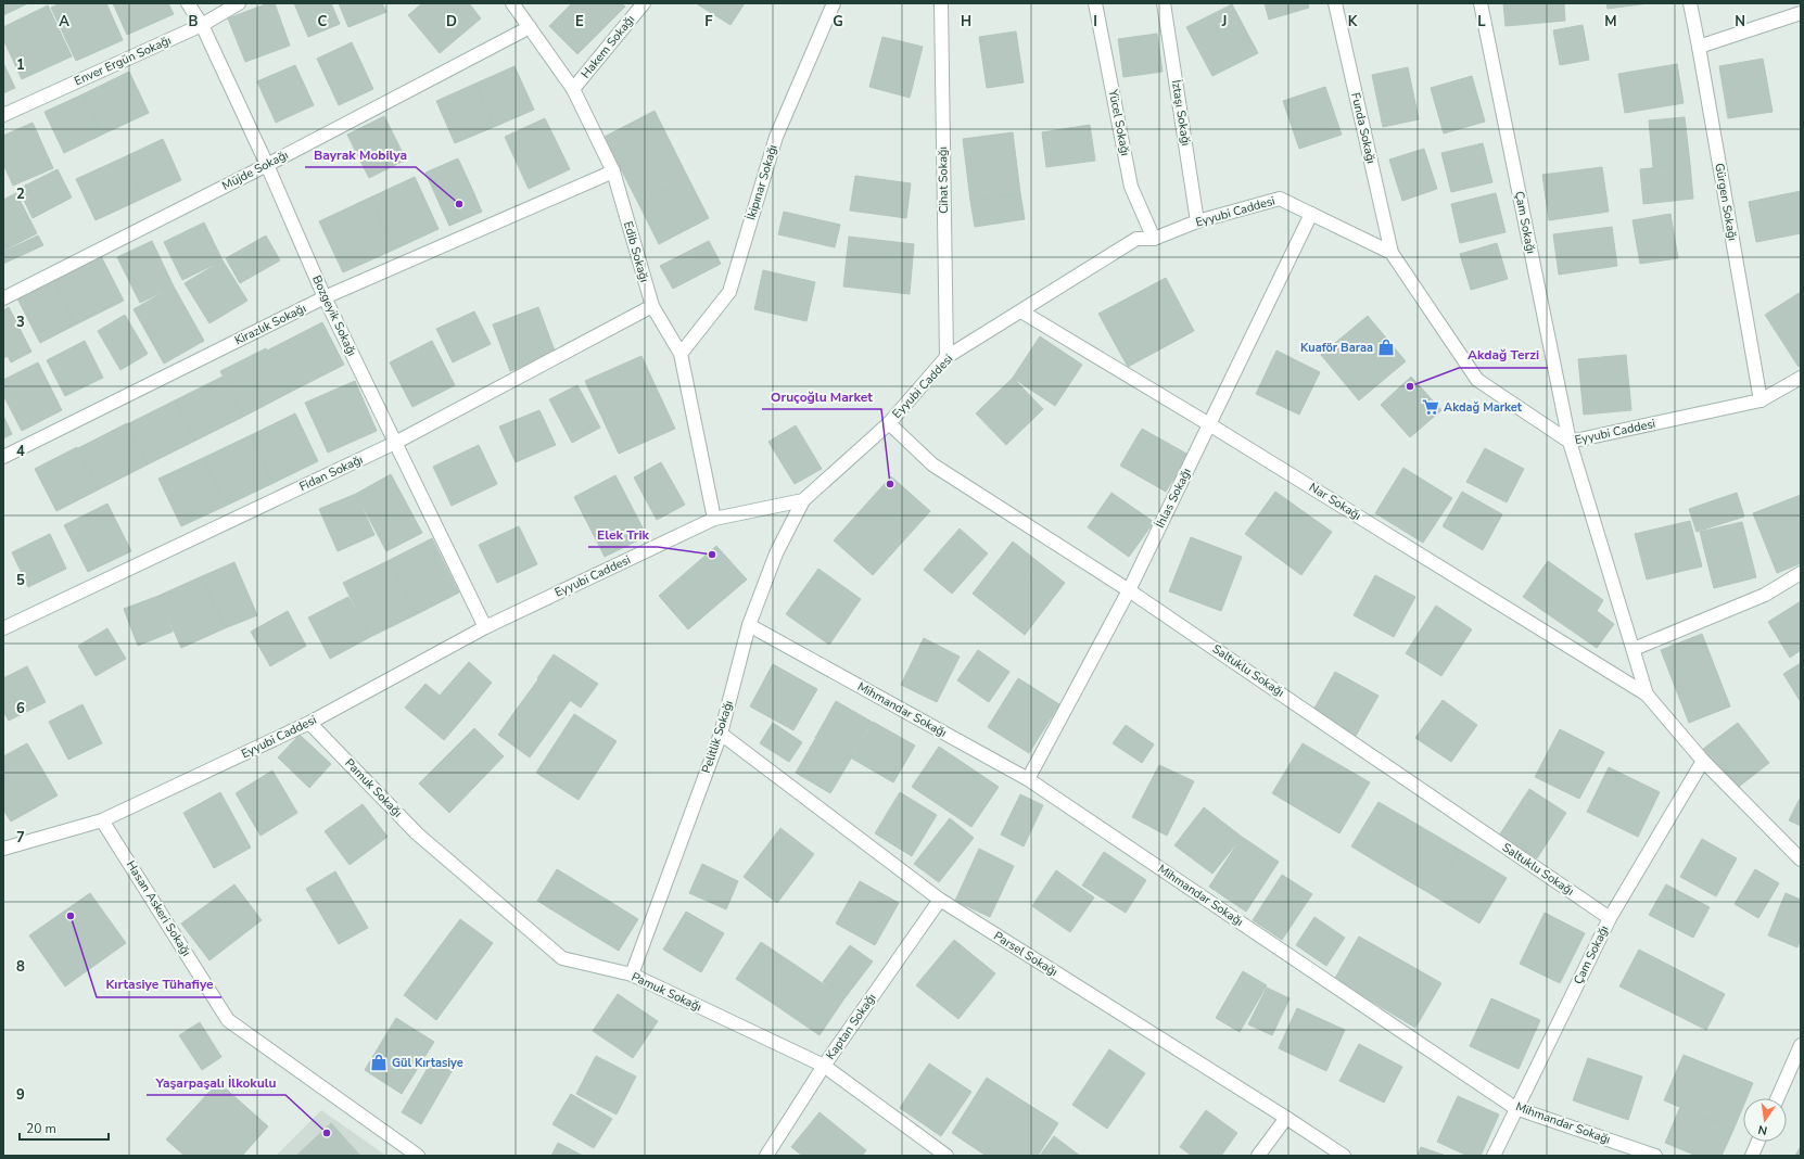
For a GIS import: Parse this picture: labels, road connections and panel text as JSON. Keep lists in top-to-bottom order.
{
  "streets": {
    "street": [
      "Hakem Sokağı",
      "Enver Ergün Sokağı",
      "İztaşı Sokağı",
      "Yücel Sokağı",
      "Funda Sokağı",
      "Müjde Sokağı",
      "Cihat Sokağı",
      "İkipınar Sokağı",
      "Gürgen Sokağı",
      "Eyyubi Caddesi",
      "Çam Sokağı",
      "Edib Sokağı",
      "Bozgeyik Sokağı",
      "Kirazlık Sokağı",
      "Fidan Sokağı",
      "İhlas Sokağı",
      "Nar Sokağı",
      "Saltuklu Sokağı",
      "Mihmandar Sokağı",
      "Pelitlik Sokağı",
      "Pamuk Sokağı",
      "Hasan Askeri Sokağı",
      "Parsel Sokağı",
      "Kaptan Sokağı"
    ]
  },
  "crossings": [
    ["Hakem Sokağı", "Edib Sokağı"],
    ["Enver Ergün Sokağı", "Bozgeyik Sokağı"],
    ["İztaşı Sokağı", "Eyyubi Caddesi"],
    ["Yücel Sokağı", "Eyyubi Caddesi"],
    ["Funda Sokağı", "Eyyubi Caddesi"],
    ["Müjde Sokağı", "Edib Sokağı"],
    ["Müjde Sokağı", "Bozgeyik Sokağı"],
    ["Cihat Sokağı", "Eyyubi Caddesi"],
    ["İkipınar Sokağı", "Edib Sokağı"],
    ["Gürgen Sokağı", "Eyyubi Caddesi"],
    ["Eyyubi Caddesi", "Çam Sokağı"],
    ["Eyyubi Caddesi", "Edib Sokağı"],
    ["Eyyubi Caddesi", "Bozgeyik Sokağı"],
    ["Eyyubi Caddesi", "İhlas Sokağı"],
    ["Eyyubi Caddesi", "Nar Sokağı"],
    ["Eyyubi Caddesi", "Saltuklu Sokağı"],
    ["Eyyubi Caddesi", "Pelitlik Sokağı"],
    ["Eyyubi Caddesi", "Pamuk Sokağı"],
    ["Eyyubi Caddesi", "Hasan Askeri Sokağı"],
    ["Çam Sokağı", "Nar Sokağı"],
    ["Çam Sokağı", "Saltuklu Sokağı"],
    ["Çam Sokağı", "Mihmandar Sokağı"],
    ["Edib Sokağı", "Kirazlık Sokağı"],
    ["Edib Sokağı", "Fidan Sokağı"],
    ["Bozgeyik Sokağı", "Kirazlık Sokağı"],
    ["Bozgeyik Sokağı", "Fidan Sokağı"],
    ["İhlas Sokağı", "Nar Sokağı"],
    ["İhlas Sokağı", "Saltuklu Sokağı"],
    ["İhlas Sokağı", "Mihmandar Sokağı"],
    ["Mihmandar Sokağı", "Pelitlik Sokağı"],
    ["Pelitlik Sokağı", "Pamuk Sokağı"],
    ["Pelitlik Sokağı", "Parsel Sokağı"],
    ["Pamuk Sokağı", "Kaptan Sokağı"],
    ["Parsel Sokağı", "Kaptan Sokağı"]
  ],
  "places": {
    "other": [
      "Bayrak Mobilya",
      "Akdağ Terzi",
      "Oruçoğlu Market",
      "Elek Trik",
      "Kırtasiye Tühafiye",
      "Yaşarpaşalı İlkokulu"
    ],
    "shop": ["Kuaför Baraa", "Gül Kırtasiye"],
    "supermarket": ["Akdağ Market"]
  },
  "scale_bar": "20 m",
  "north": "bottom",
  "grid": {
    "columns": [
      "A",
      "B",
      "C",
      "D",
      "E",
      "F",
      "G",
      "H",
      "I",
      "J",
      "K",
      "L",
      "M",
      "N"
    ],
    "rows": [
      "1",
      "2",
      "3",
      "4",
      "5",
      "6",
      "7",
      "8",
      "9"
    ]
  }
}
